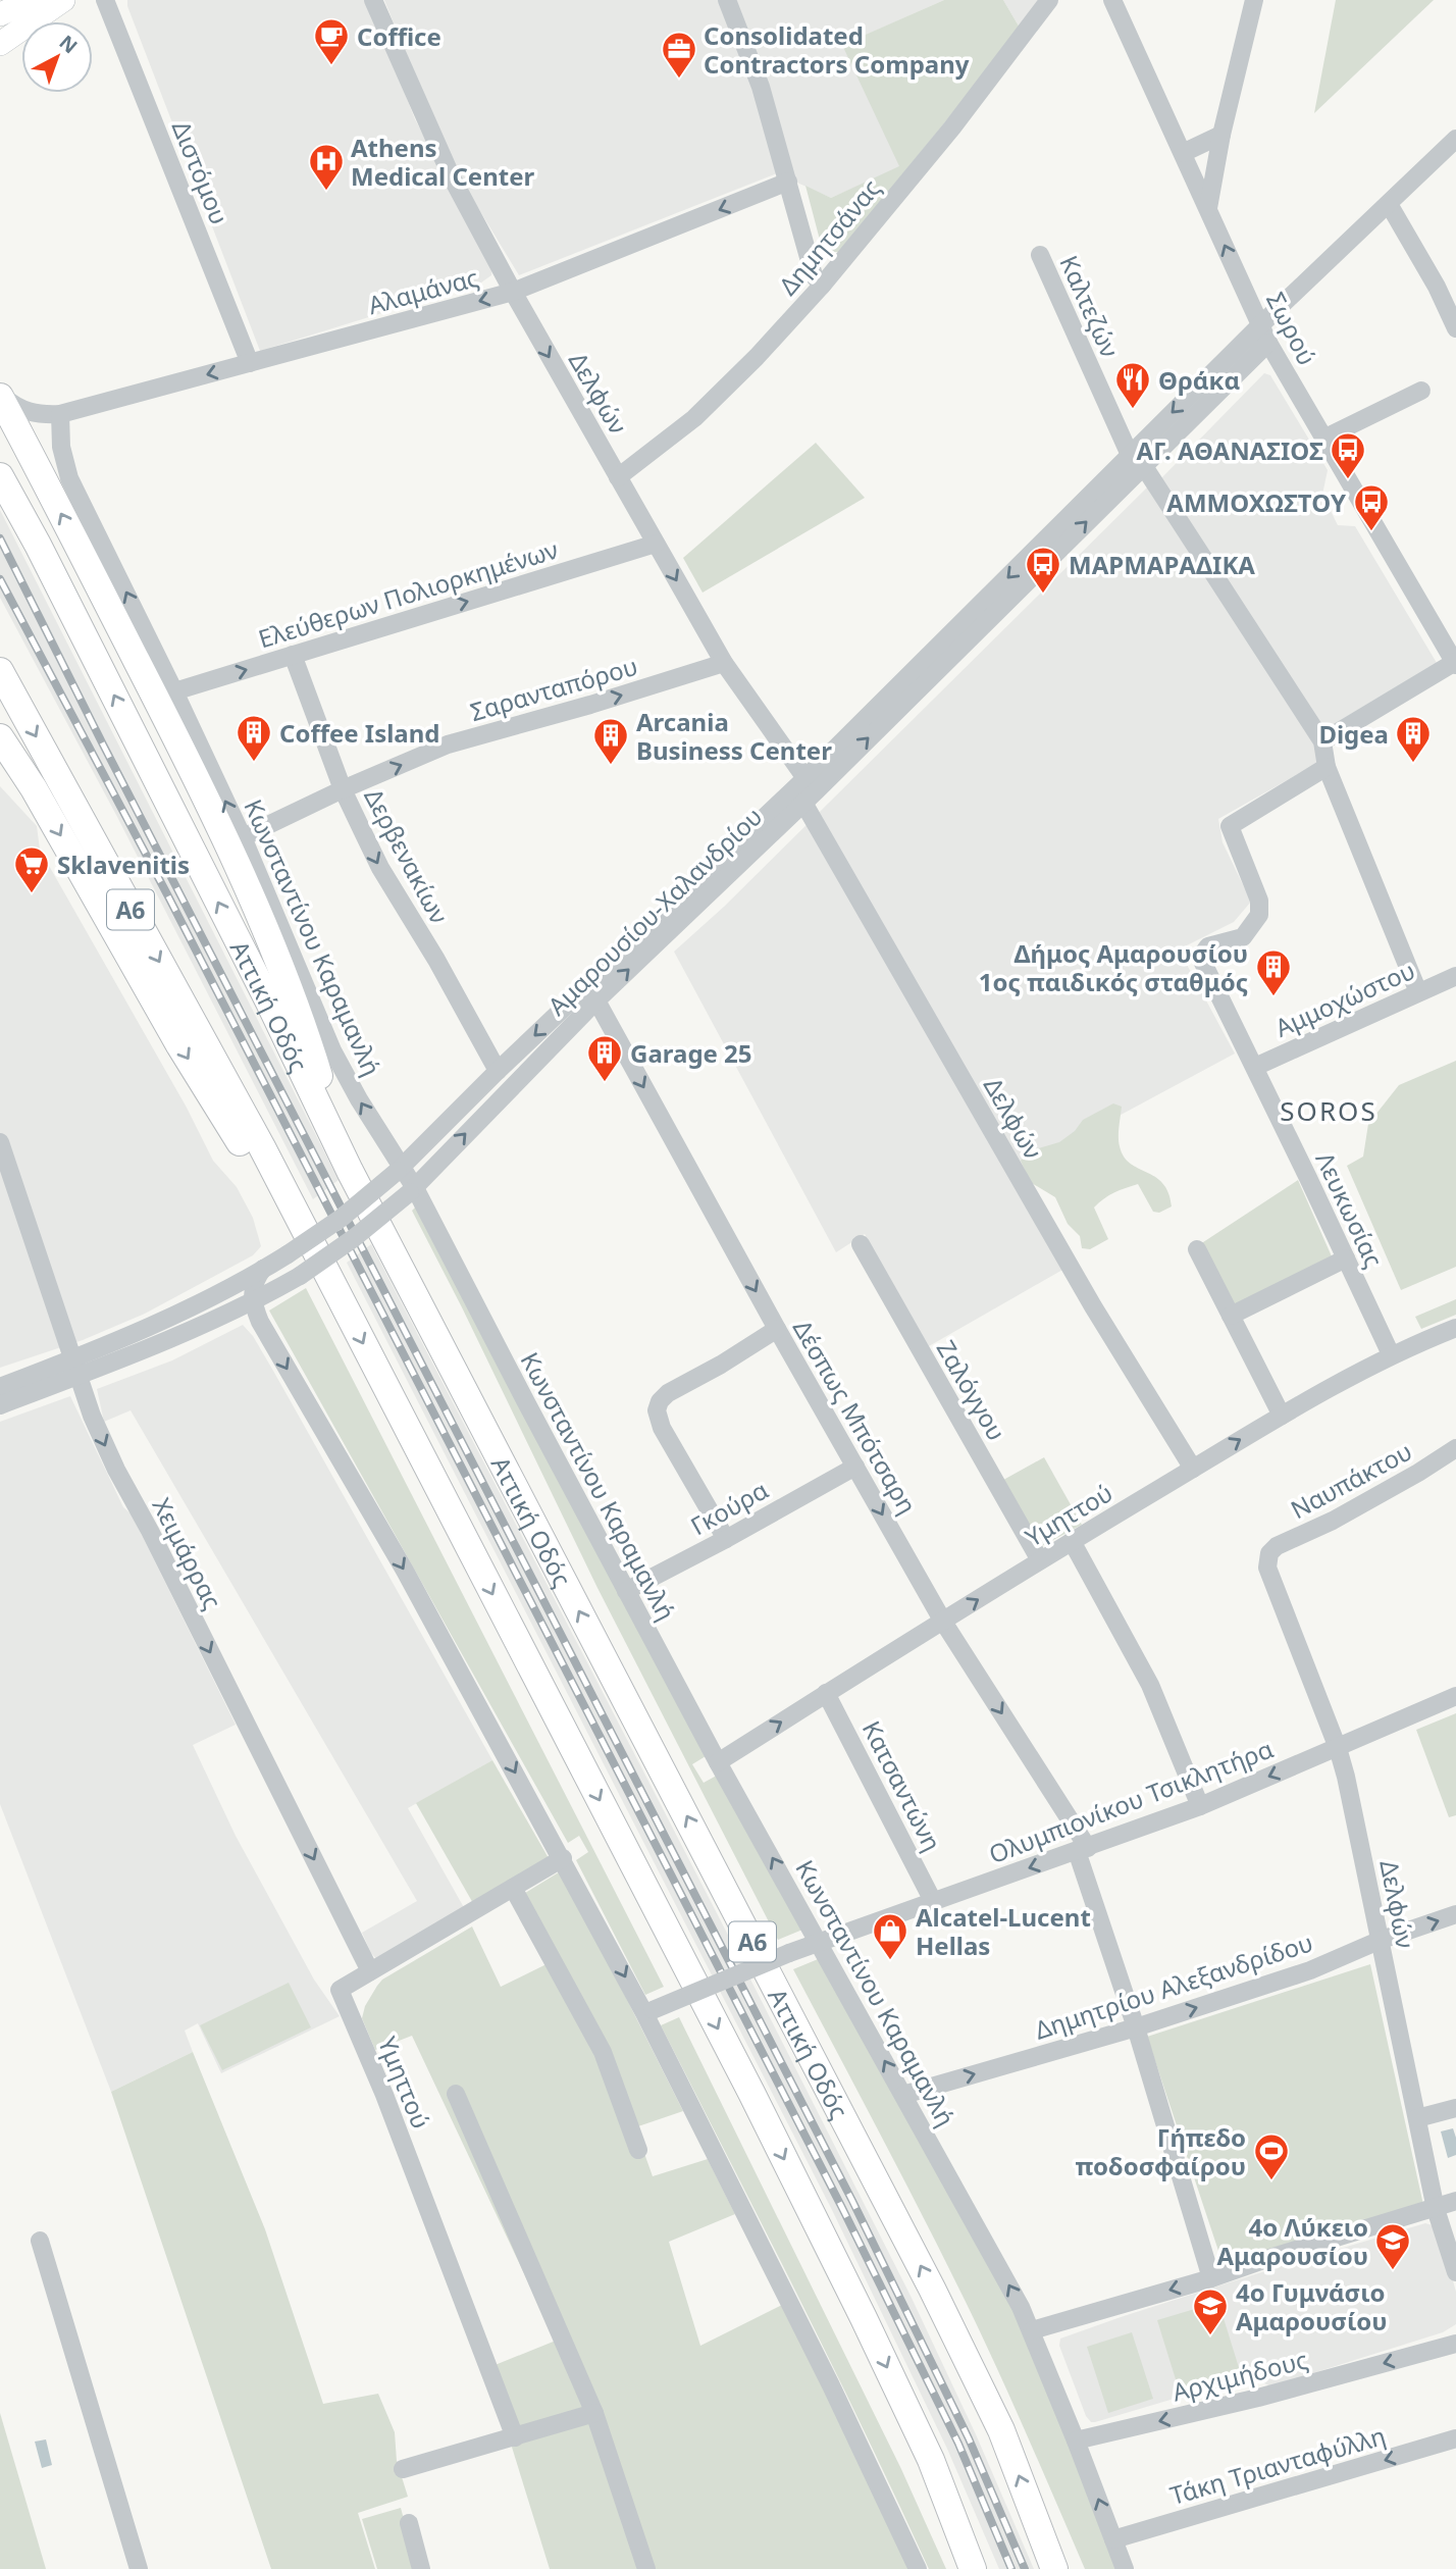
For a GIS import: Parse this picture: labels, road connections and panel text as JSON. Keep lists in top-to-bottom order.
{
  "streets": {
    "highway": ["Α6", "Αττική Οδός"],
    "street": [
      "Διστόμου",
      "Δημητσάνας",
      "Αλαμάνας",
      "Καλτεζών",
      "Σωρού",
      "Δελφών",
      "Ελεύθερων Πολιορκημένων",
      "Σαρανταπόρου",
      "Δερβενακίων",
      "Αμαρουσίου-Χαλανδρίου",
      "Κωνσταντίνου Καραμανλή",
      "Αμμοχώστου",
      "Λευκωσίας",
      "Ζαλόγγου",
      "Δέσπως Μπότσαρη",
      "Ναυπάκτου",
      "Γκούρα",
      "Υμηττού",
      "Χειμάρρας",
      "Κατσαντώνη",
      "Ολυμπιονίκου Τσικλητήρα",
      "Δημητρίου Αλεξανδρίδου",
      "Αρχιμήδους",
      "Τάκη Τριανταφύλλη"
    ]
  },
  "crossings": [
    ["Διστόμου", "Αλαμάνας"],
    ["Δημητσάνας", "Δελφών"],
    ["Αλαμάνας", "Δελφών"],
    ["Αλαμάνας", "Κωνσταντίνου Καραμανλή"],
    ["Καλτεζών", "Αμαρουσίου-Χαλανδρίου"],
    ["Σωρού", "Αμαρουσίου-Χαλανδρίου"],
    ["Δελφών", "Ελεύθερων Πολιορκημένων"],
    ["Δελφών", "Σαρανταπόρου"],
    ["Δελφών", "Αμαρουσίου-Χαλανδρίου"],
    ["Δελφών", "Ναυπάκτου"],
    ["Δελφών", "Υμηττού"],
    ["Δελφών", "Ολυμπιονίκου Τσικλητήρα"],
    ["Δελφών", "Δημητρίου Αλεξανδρίδου"],
    ["Ελεύθερων Πολιορκημένων", "Δερβενακίων"],
    ["Ελεύθερων Πολιορκημένων", "Κωνσταντίνου Καραμανλή"],
    ["Σαρανταπόρου", "Δερβενακίων"],
    ["Σαρανταπόρου", "Κωνσταντίνου Καραμανλή"],
    ["Δερβενακίων", "Αμαρουσίου-Χαλανδρίου"],
    ["Αμαρουσίου-Χαλανδρίου", "Κωνσταντίνου Καραμανλή"],
    ["Αμαρουσίου-Χαλανδρίου", "Δέσπως Μπότσαρη"],
    ["Αμαρουσίου-Χαλανδρίου", "Χειμάρρας"],
    ["Κωνσταντίνου Καραμανλή", "Γκούρα"],
    ["Κωνσταντίνου Καραμανλή", "Υμηττού"],
    ["Κωνσταντίνου Καραμανλή", "Ολυμπιονίκου Τσικλητήρα"],
    ["Κωνσταντίνου Καραμανλή", "Δημητρίου Αλεξανδρίδου"],
    ["Κωνσταντίνου Καραμανλή", "Αρχιμήδους"],
    ["Κωνσταντίνου Καραμανλή", "Τάκη Τριανταφύλλη"],
    ["Αμμοχώστου", "Λευκωσίας"],
    ["Λευκωσίας", "Υμηττού"],
    ["Ζαλόγγου", "Υμηττού"],
    ["Δέσπως Μπότσαρη", "Γκούρα"],
    ["Δέσπως Μπότσαρη", "Υμηττού"],
    ["Δέσπως Μπότσαρη", "Ολυμπιονίκου Τσικλητήρα"],
    ["Δέσπως Μπότσαρη", "Δημητρίου Αλεξανδρίδου"],
    ["Υμηττού", "Χειμάρρας"],
    ["Υμηττού", "Κατσαντώνη"],
    ["Κατσαντώνη", "Ολυμπιονίκου Τσικλητήρα"]
  ],
  "one_way": [
    "Αλαμάνας",
    "Ελεύθερων Πολιορκημένων",
    "Σαρανταπόρου",
    "Δερβενακίων",
    "Κωνσταντίνου Καραμανλή",
    "Χειμάρρας",
    "Ολυμπιονίκου Τσικλητήρα",
    "Δημητρίου Αλεξανδρίδου",
    "Τάκη Τριανταφύλλη"
  ],
  "districts": ["SOROS"],
  "places": {
    "cafe": ["Coffice"],
    "office": ["Consolidated Contractors Company"],
    "hospital": ["Athens Medical Center"],
    "restaurant": ["Θράκα"],
    "bus stop": ["ΑΓ. ΑΘΑΝΑΣΙΟΣ", "ΑΜΜΟΧΩΣΤΟΥ", "ΜΑΡΜΑΡΑΔΙΚΑ"],
    "building": [
      "Coffee Island",
      "Digea",
      "Arcania Business Center",
      "Δήμος Αμαρουσίου 1ος παιδικός σταθμός",
      "Garage 25"
    ],
    "supermarket": ["Sklavenitis"],
    "shop": ["Alcatel-Lucent Hellas"],
    "sports": ["Γήπεδο ποδοσφαίρου"],
    "school or university": ["4ο Λύκειο Αμαρουσίου", "4ο Γυμνάσιο Αμαρουσίου"]
  },
  "north": "top right"
}
